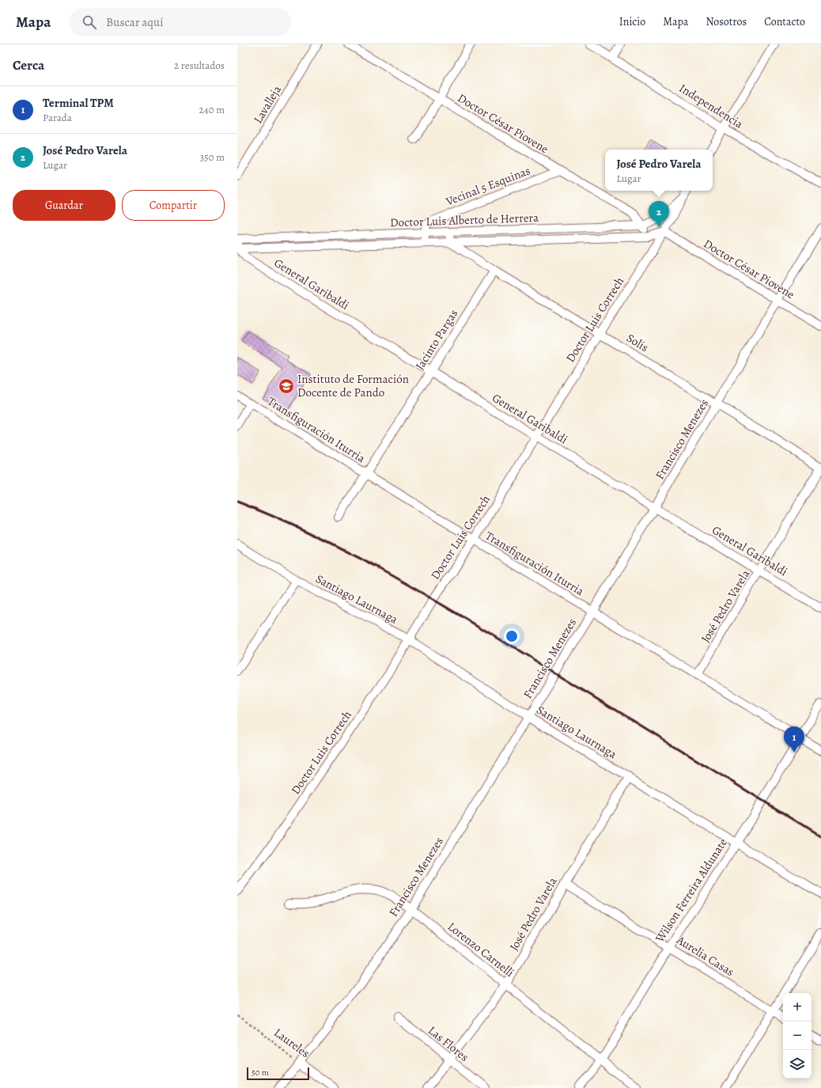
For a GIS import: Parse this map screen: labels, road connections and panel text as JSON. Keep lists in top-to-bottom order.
{
  "streets": {
    "street": [
      "Lavalleja",
      "Independencia",
      "Doctor César Piovene",
      "Vecinal 5 Esquinas",
      "Doctor Luis Alberto de Herrera",
      "General Garibaldi",
      "Doctor Luis Correch",
      "Jacinto Pargas",
      "Solís",
      "Transfiguración Iturria",
      "Francisco Menezes",
      "Santiago Laurnaga",
      "José Pedro Varela",
      "Wilson Ferreira Aldunate",
      "Lorenzo Carnelli",
      "Aurelia Casas",
      "Laureles",
      "Las Flores"
    ]
  },
  "crossings": [
    ["Doctor César Piovene", "Vecinal 5 Esquinas"],
    ["Doctor César Piovene", "Doctor Luis Alberto de Herrera"],
    ["Doctor César Piovene", "Doctor Luis Correch"],
    ["Doctor César Piovene", "Francisco Menezes"],
    ["Vecinal 5 Esquinas", "Doctor Luis Alberto de Herrera"],
    ["Doctor Luis Alberto de Herrera", "General Garibaldi"],
    ["Doctor Luis Alberto de Herrera", "Doctor Luis Correch"],
    ["Doctor Luis Alberto de Herrera", "Solís"],
    ["General Garibaldi", "Doctor Luis Correch"],
    ["General Garibaldi", "Jacinto Pargas"],
    ["General Garibaldi", "Francisco Menezes"],
    ["General Garibaldi", "José Pedro Varela"],
    ["Doctor Luis Correch", "Solís"],
    ["Doctor Luis Correch", "Transfiguración Iturria"],
    ["Doctor Luis Correch", "Santiago Laurnaga"],
    ["Jacinto Pargas", "Solís"],
    ["Jacinto Pargas", "Transfiguración Iturria"],
    ["Solís", "Francisco Menezes"],
    ["Solís", "José Pedro Varela"],
    ["Transfiguración Iturria", "Francisco Menezes"],
    ["Transfiguración Iturria", "José Pedro Varela"],
    ["Transfiguración Iturria", "Wilson Ferreira Aldunate"],
    ["Francisco Menezes", "Santiago Laurnaga"],
    ["Francisco Menezes", "Lorenzo Carnelli"],
    ["Francisco Menezes", "Laureles"],
    ["Santiago Laurnaga", "José Pedro Varela"],
    ["Santiago Laurnaga", "Wilson Ferreira Aldunate"],
    ["José Pedro Varela", "Lorenzo Carnelli"],
    ["José Pedro Varela", "Aurelia Casas"],
    ["José Pedro Varela", "Las Flores"],
    ["Wilson Ferreira Aldunate", "Lorenzo Carnelli"],
    ["Wilson Ferreira Aldunate", "Aurelia Casas"]
  ],
  "places": {
    "school or university": ["Instituto de Formación Docente de Pando"]
  },
  "scale_bar": "50 m",
  "page": {
    "header": "Mapa",
    "search": "Buscar aquí",
    "nav": [
      "Inicio",
      "Mapa",
      "Nosotros",
      "Contacto"
    ],
    "heading": ["Cerca", "2 resultados"],
    "list": [
      {
        "mark": "1",
        "name": "Terminal TPM",
        "note": "Parada",
        "value": "240 m"
      },
      {
        "mark": "2",
        "name": "José Pedro Varela",
        "note": "Lugar",
        "value": "350 m"
      }
    ],
    "popup": ["José Pedro Varela", "Lugar"],
    "buttons": ["Guardar", "Compartir"],
    "pins": ["2", "1"],
    "map_buttons": ["+", "−"],
    "scale": "50 m"
  }
}
